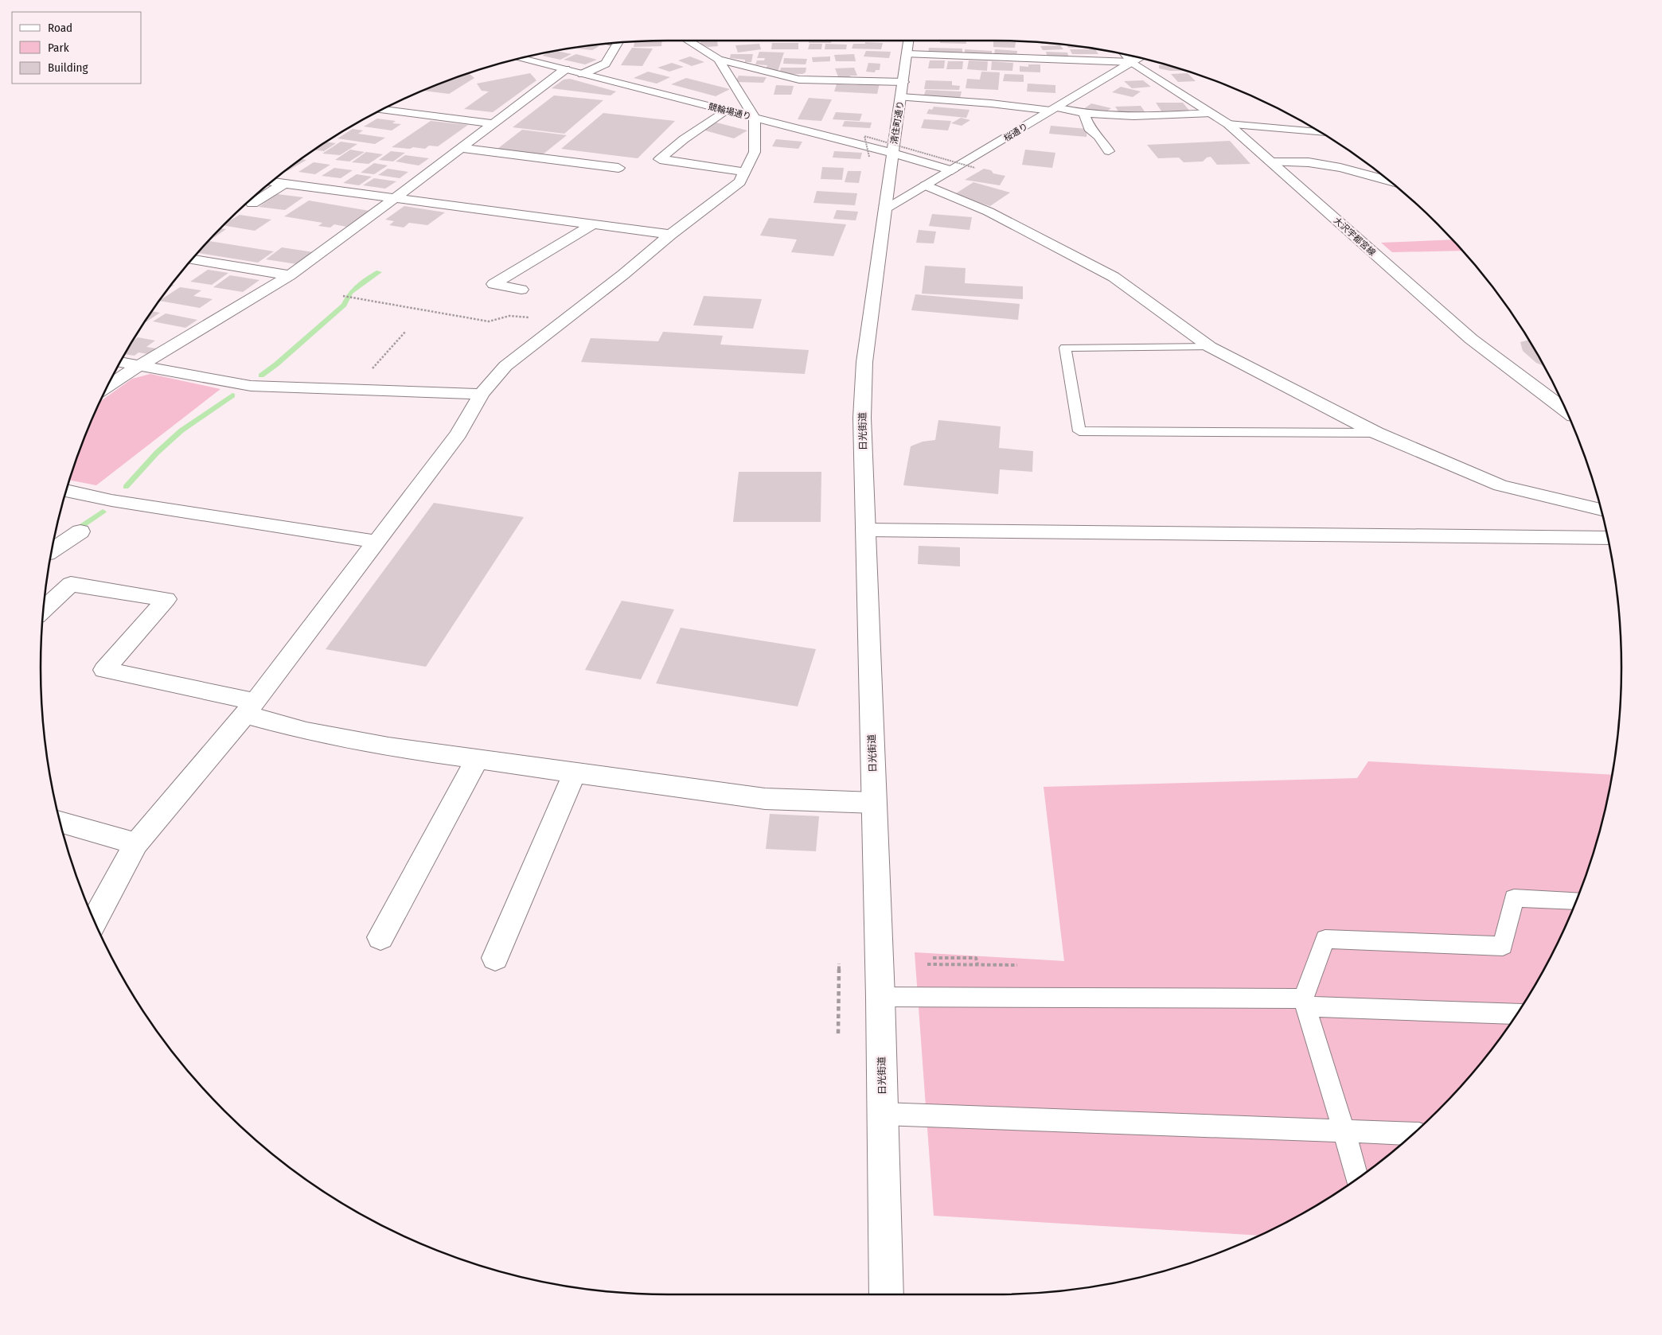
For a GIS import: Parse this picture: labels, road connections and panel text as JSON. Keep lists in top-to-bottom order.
{
  "streets": {
    "main road": [
      "競輪場通り",
      "清住町通り",
      "桜通り",
      "大沢宇都宮線",
      "日光街道"
    ]
  },
  "crossings": [
    ["競輪場通り", "清住町通り"],
    ["競輪場通り", "桜通り"],
    ["清住町通り", "桜通り"],
    ["清住町通り", "日光街道"],
    ["桜通り", "大沢宇都宮線"],
    ["桜通り", "日光街道"]
  ],
  "legend": ["Road", "Park", "Building"]
}
